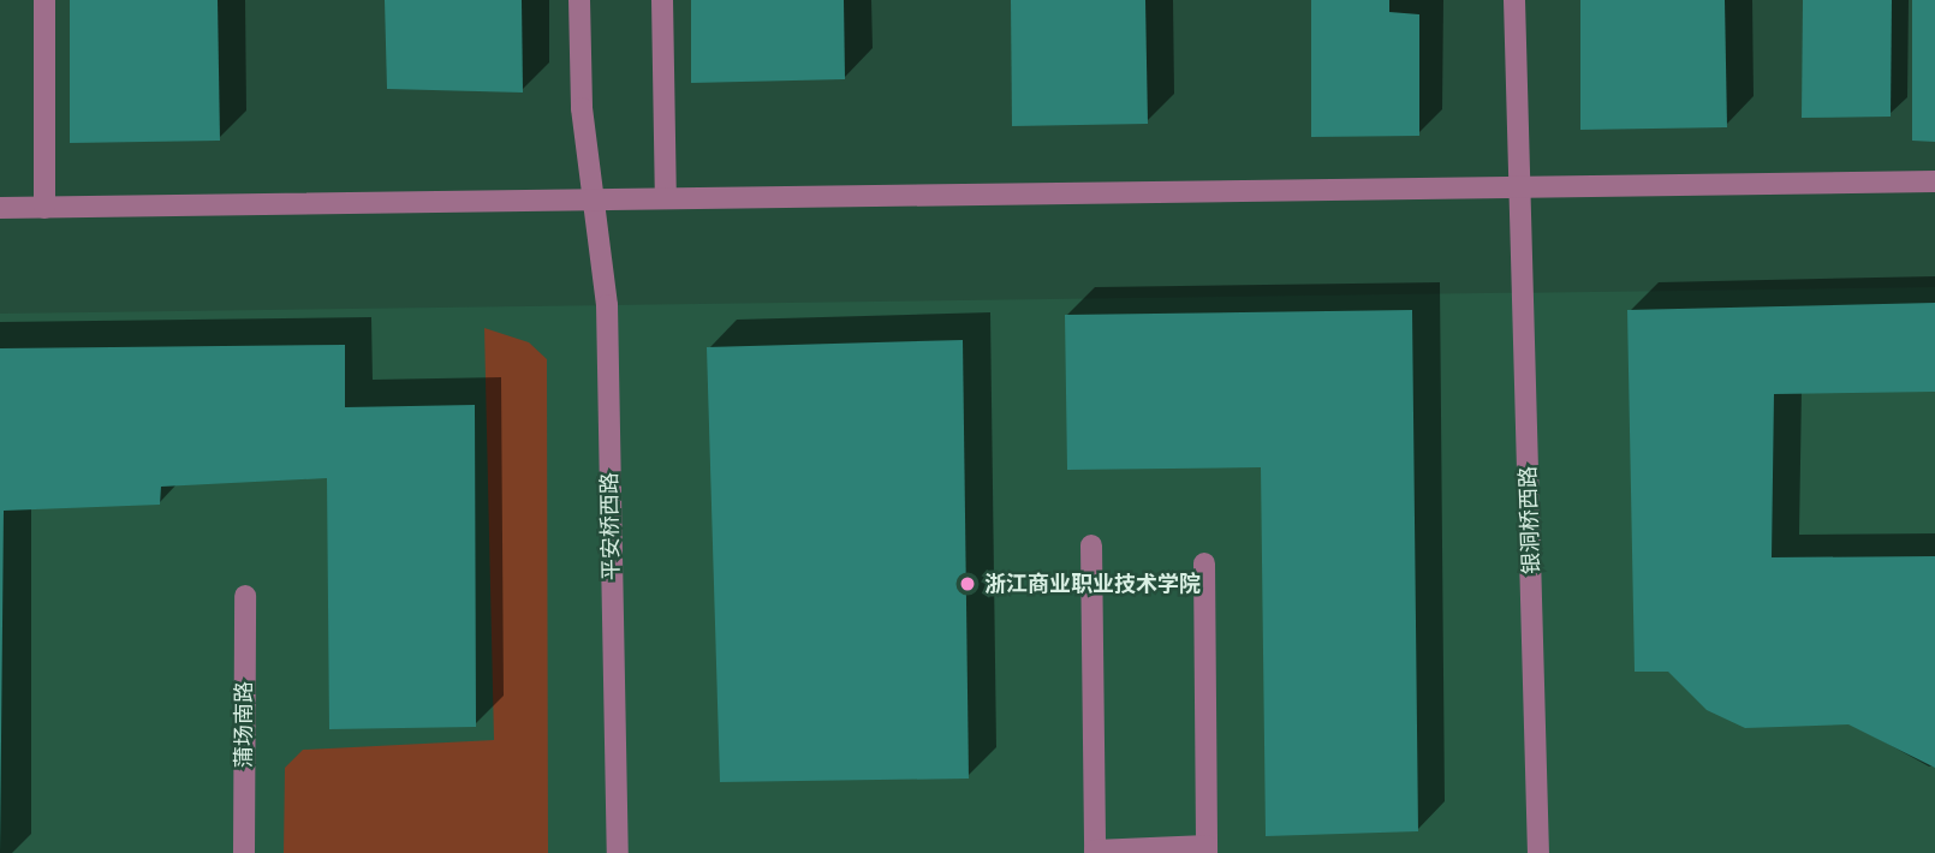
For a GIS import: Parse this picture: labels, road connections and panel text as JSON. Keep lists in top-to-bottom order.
{
  "streets": {
    "street": ["银洞桥西路", "平安桥西路", "蒲场南路"]
  },
  "places": ["浙江商业职业技术学院"]
}
